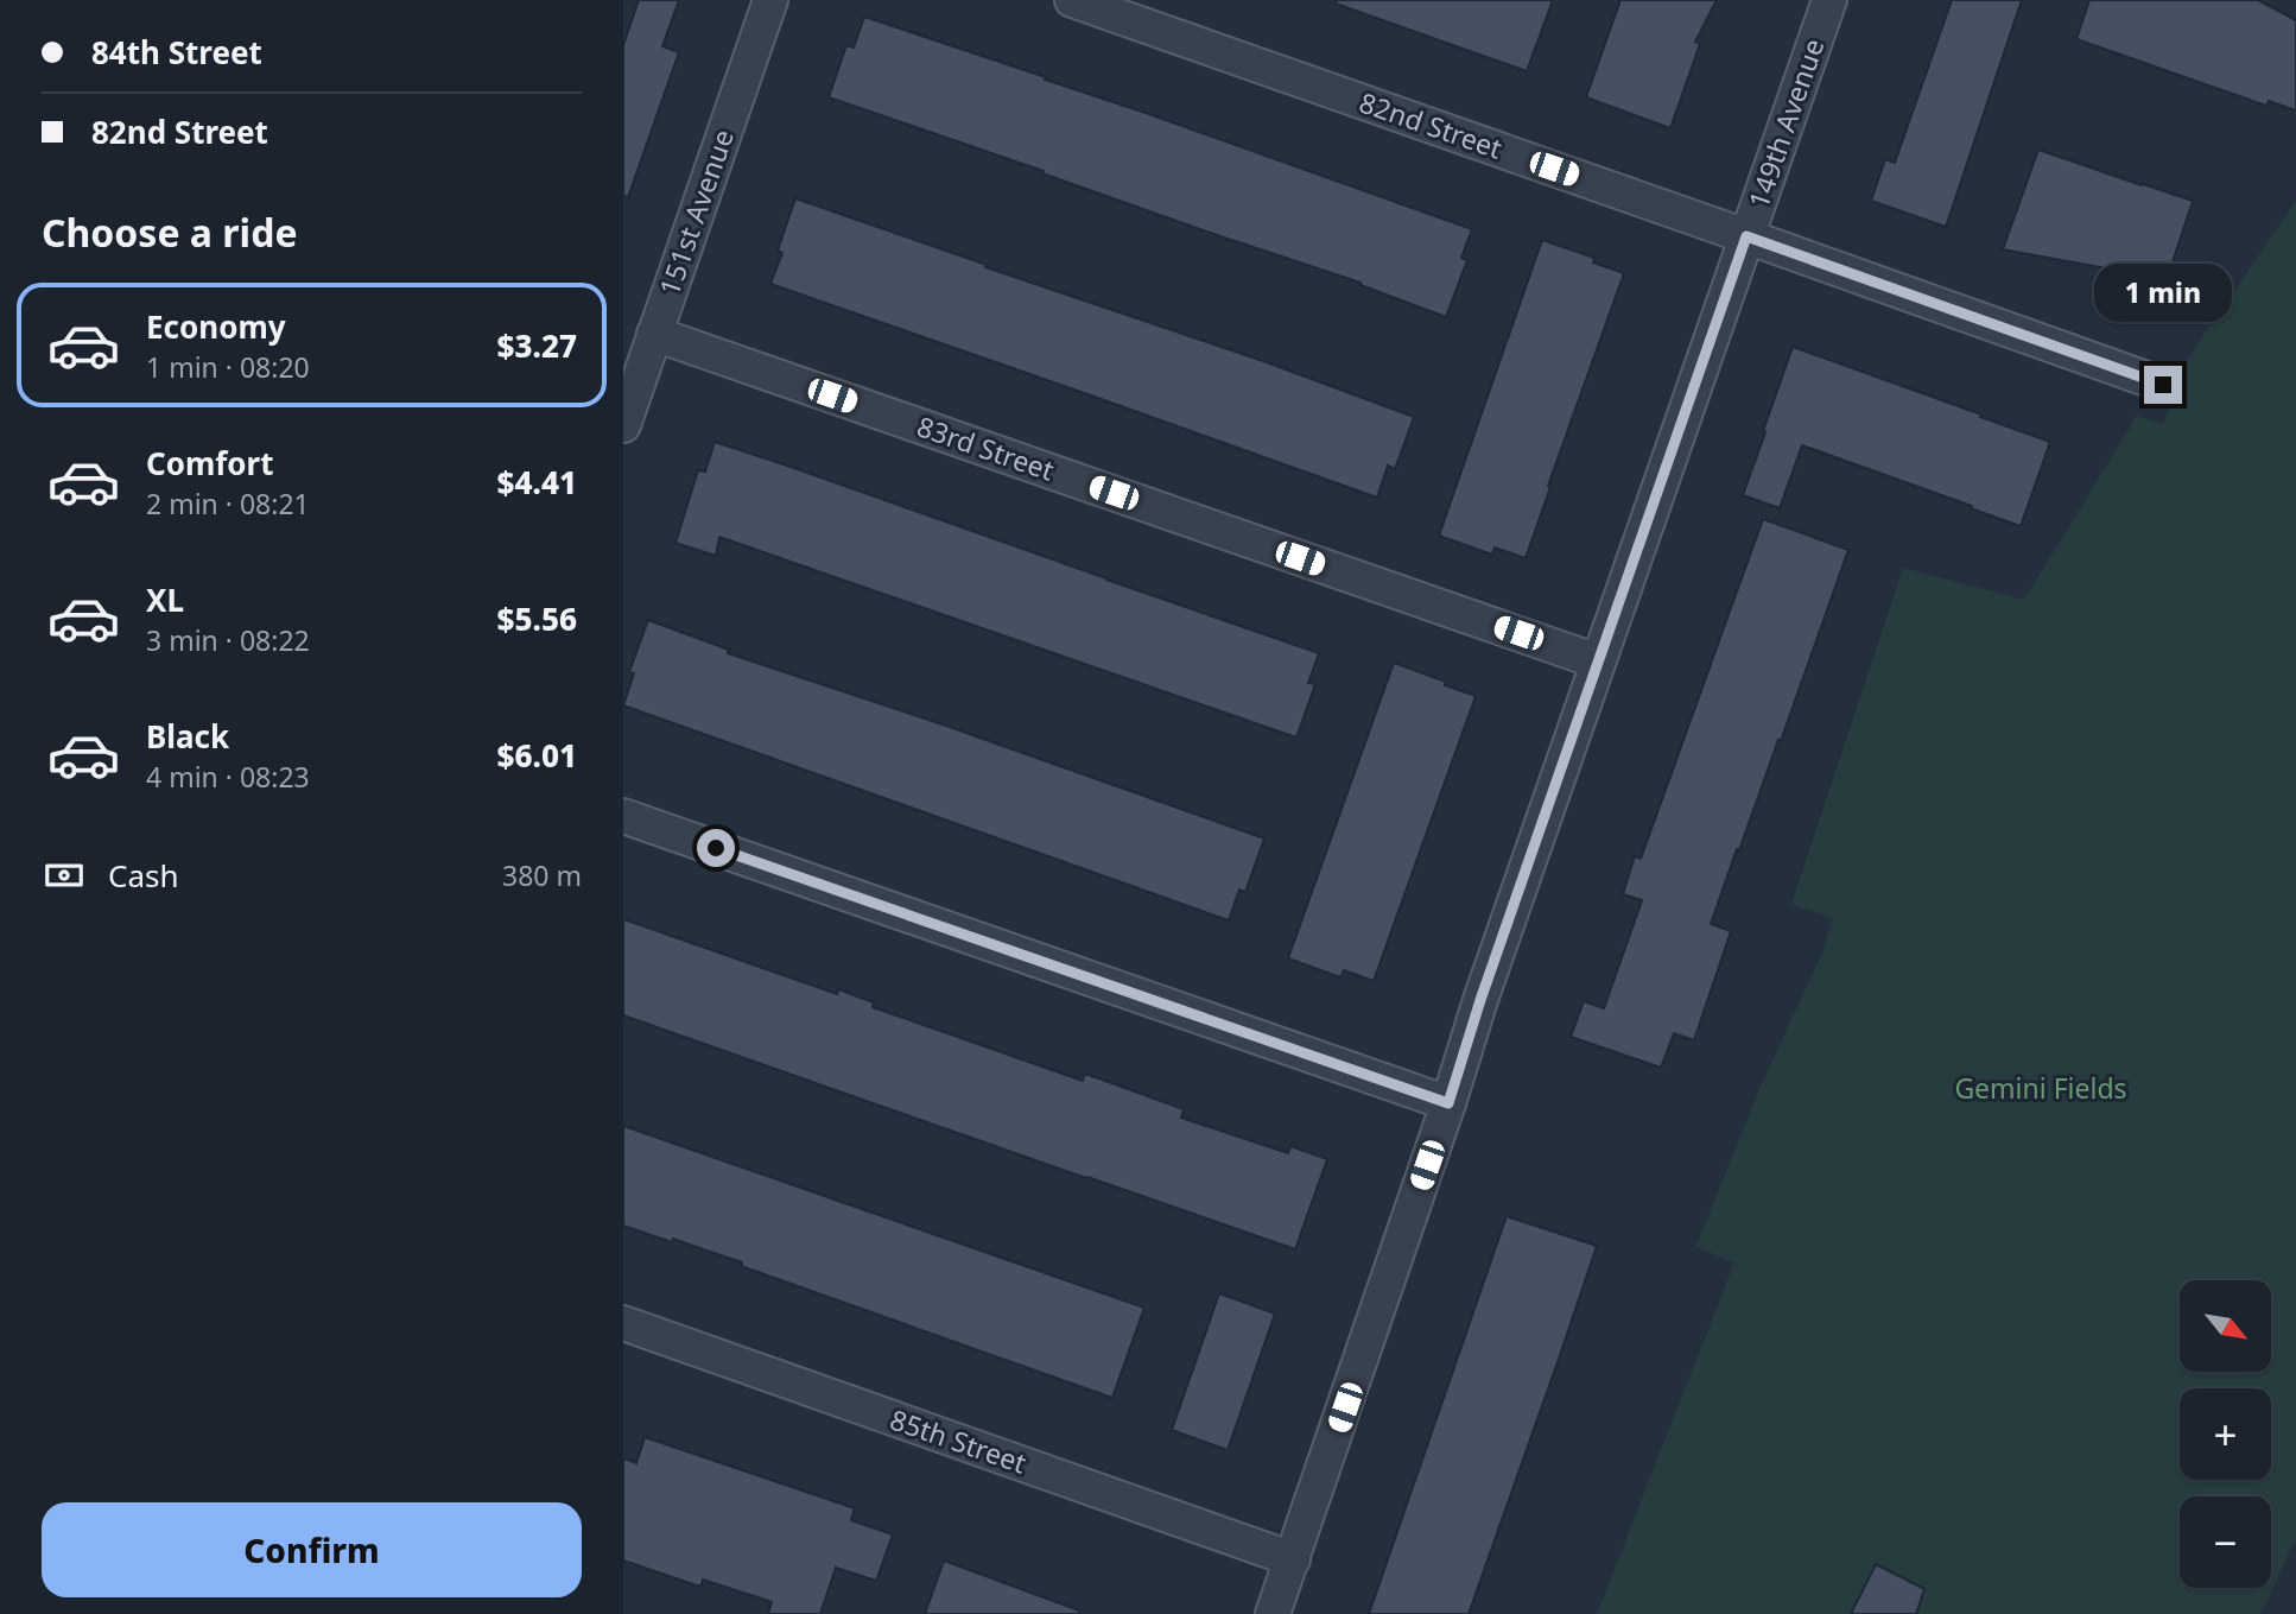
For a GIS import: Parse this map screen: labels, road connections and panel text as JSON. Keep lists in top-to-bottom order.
{
  "streets": {
    "street": [
      "149th Avenue",
      "82nd Street",
      "151st Avenue",
      "83rd Street",
      "85th Street"
    ]
  },
  "crossings": [
    ["149th Avenue", "82nd Street"],
    ["149th Avenue", "83rd Street"],
    ["149th Avenue", "85th Street"],
    ["151st Avenue", "83rd Street"]
  ],
  "parks": ["Gemini Fields"],
  "north": "bottom right",
  "page": {
    "banner": ["84th Street", "82nd Street"],
    "heading": "Choose a ride",
    "bubble": "1 min",
    "list": [
      {
        "name": "Economy",
        "note": "1 min · 08:20",
        "value": "$3.27"
      },
      {
        "name": "Comfort",
        "note": "2 min · 08:21",
        "value": "$4.41"
      },
      {
        "name": "XL",
        "note": "3 min · 08:22",
        "value": "$5.56"
      },
      {
        "name": "Black",
        "note": "4 min · 08:23",
        "value": "$6.01"
      }
    ],
    "pay": ["Cash", "380 m"],
    "map_buttons": ["+", "−"],
    "buttons": "Confirm"
  }
}
